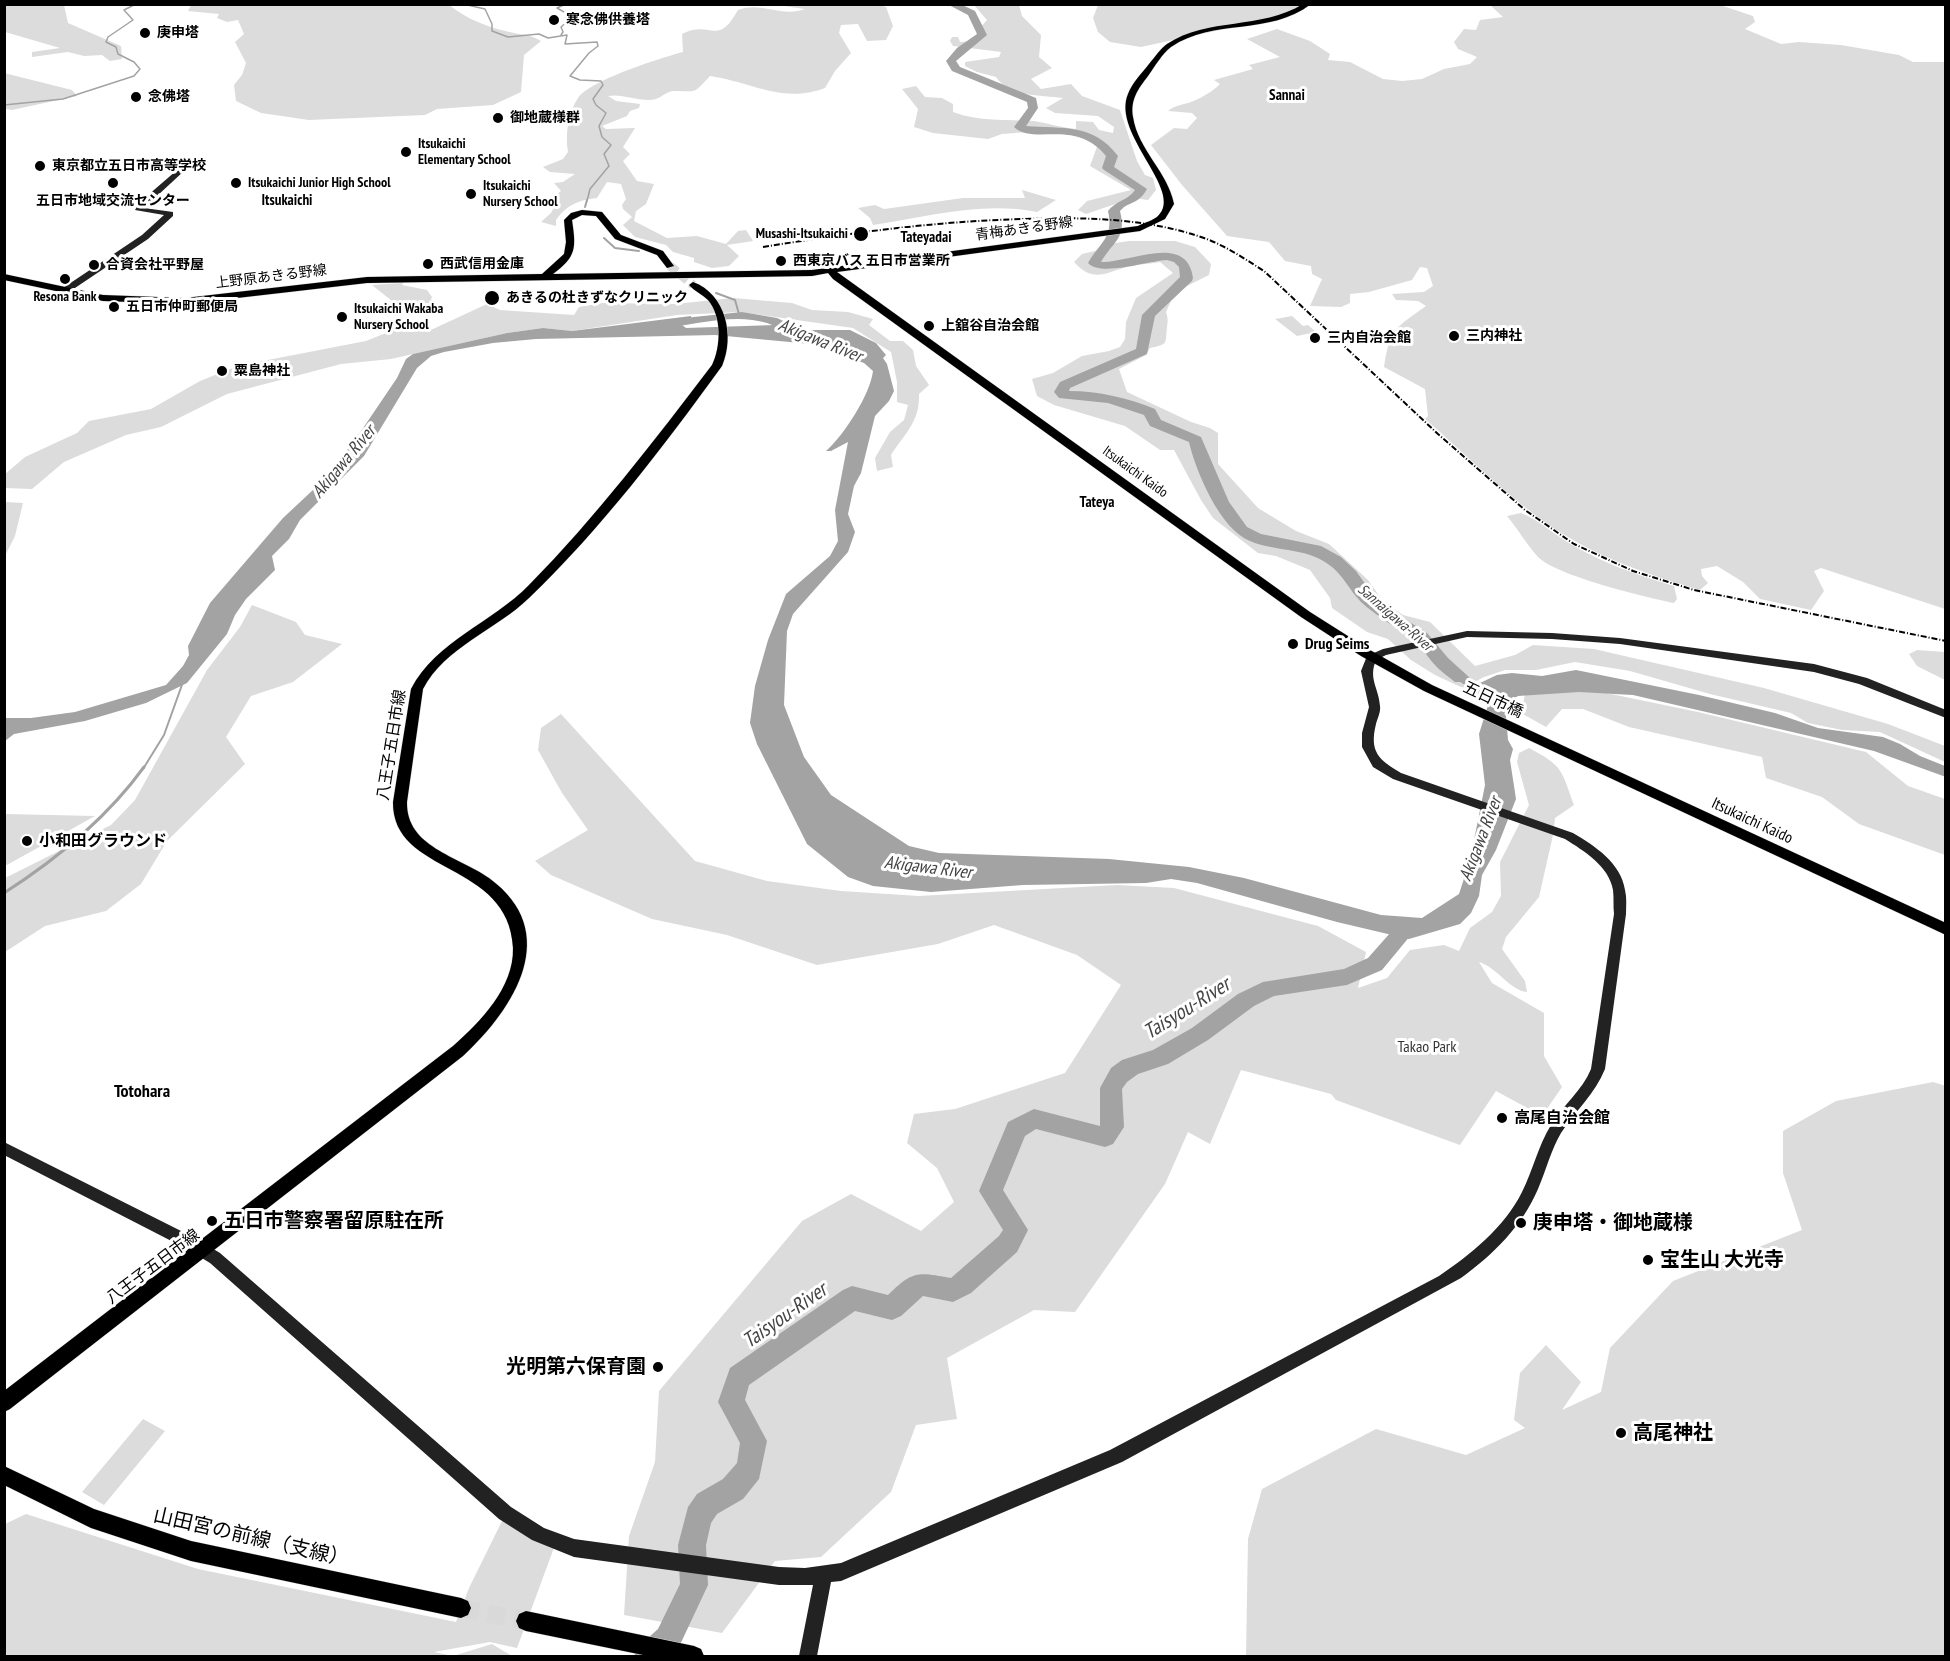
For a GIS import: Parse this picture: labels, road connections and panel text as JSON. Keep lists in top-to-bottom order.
{
  "streets": {
    "main road": [
      "青梅あきる野線",
      "上野原あきる野線",
      "Itsukaichi Kaido",
      "五日市橋",
      "八王子五日市線",
      "山田宮の前線（支線）"
    ]
  },
  "crossings": [
    ["青梅あきる野線", "上野原あきる野線"],
    ["青梅あきる野線", "Itsukaichi Kaido"],
    ["Itsukaichi Kaido", "五日市橋"]
  ],
  "districts": [
    "Sannai",
    "Itsukaichi",
    "Tateyadai",
    "Tateya",
    "Totohara"
  ],
  "water": ["Akigawa River", "Sannaigawa-River", "Taisyou-River"],
  "parks": ["Takao Park"],
  "places": [
    "寒念佛供養塔",
    "庚申塔",
    "念佛塔",
    "御地蔵様群",
    "Itsukaichi Elementary School",
    "東京都立五日市高等学校",
    "五日市地域交流センター",
    "Itsukaichi Junior High School",
    "Itsukaichi Nursery School",
    "Musashi-Itsukaichi",
    "西東京バス 五日市営業所",
    "西武信用金庫",
    "合資会社平野屋",
    "Resona Bank",
    "あきるの杜きずなクリニック",
    "五日市仲町郵便局",
    "Itsukaichi Wakaba Nursery School",
    "上舘谷自治会館",
    "三内神社",
    "三内自治会館",
    "粟島神社",
    "Drug Seims",
    "小和田グラウンド",
    "高尾自治会館",
    "五日市警察署留原駐在所",
    "庚申塔・御地蔵様",
    "宝生山 大光寺",
    "光明第六保育園",
    "高尾神社"
  ]
}
